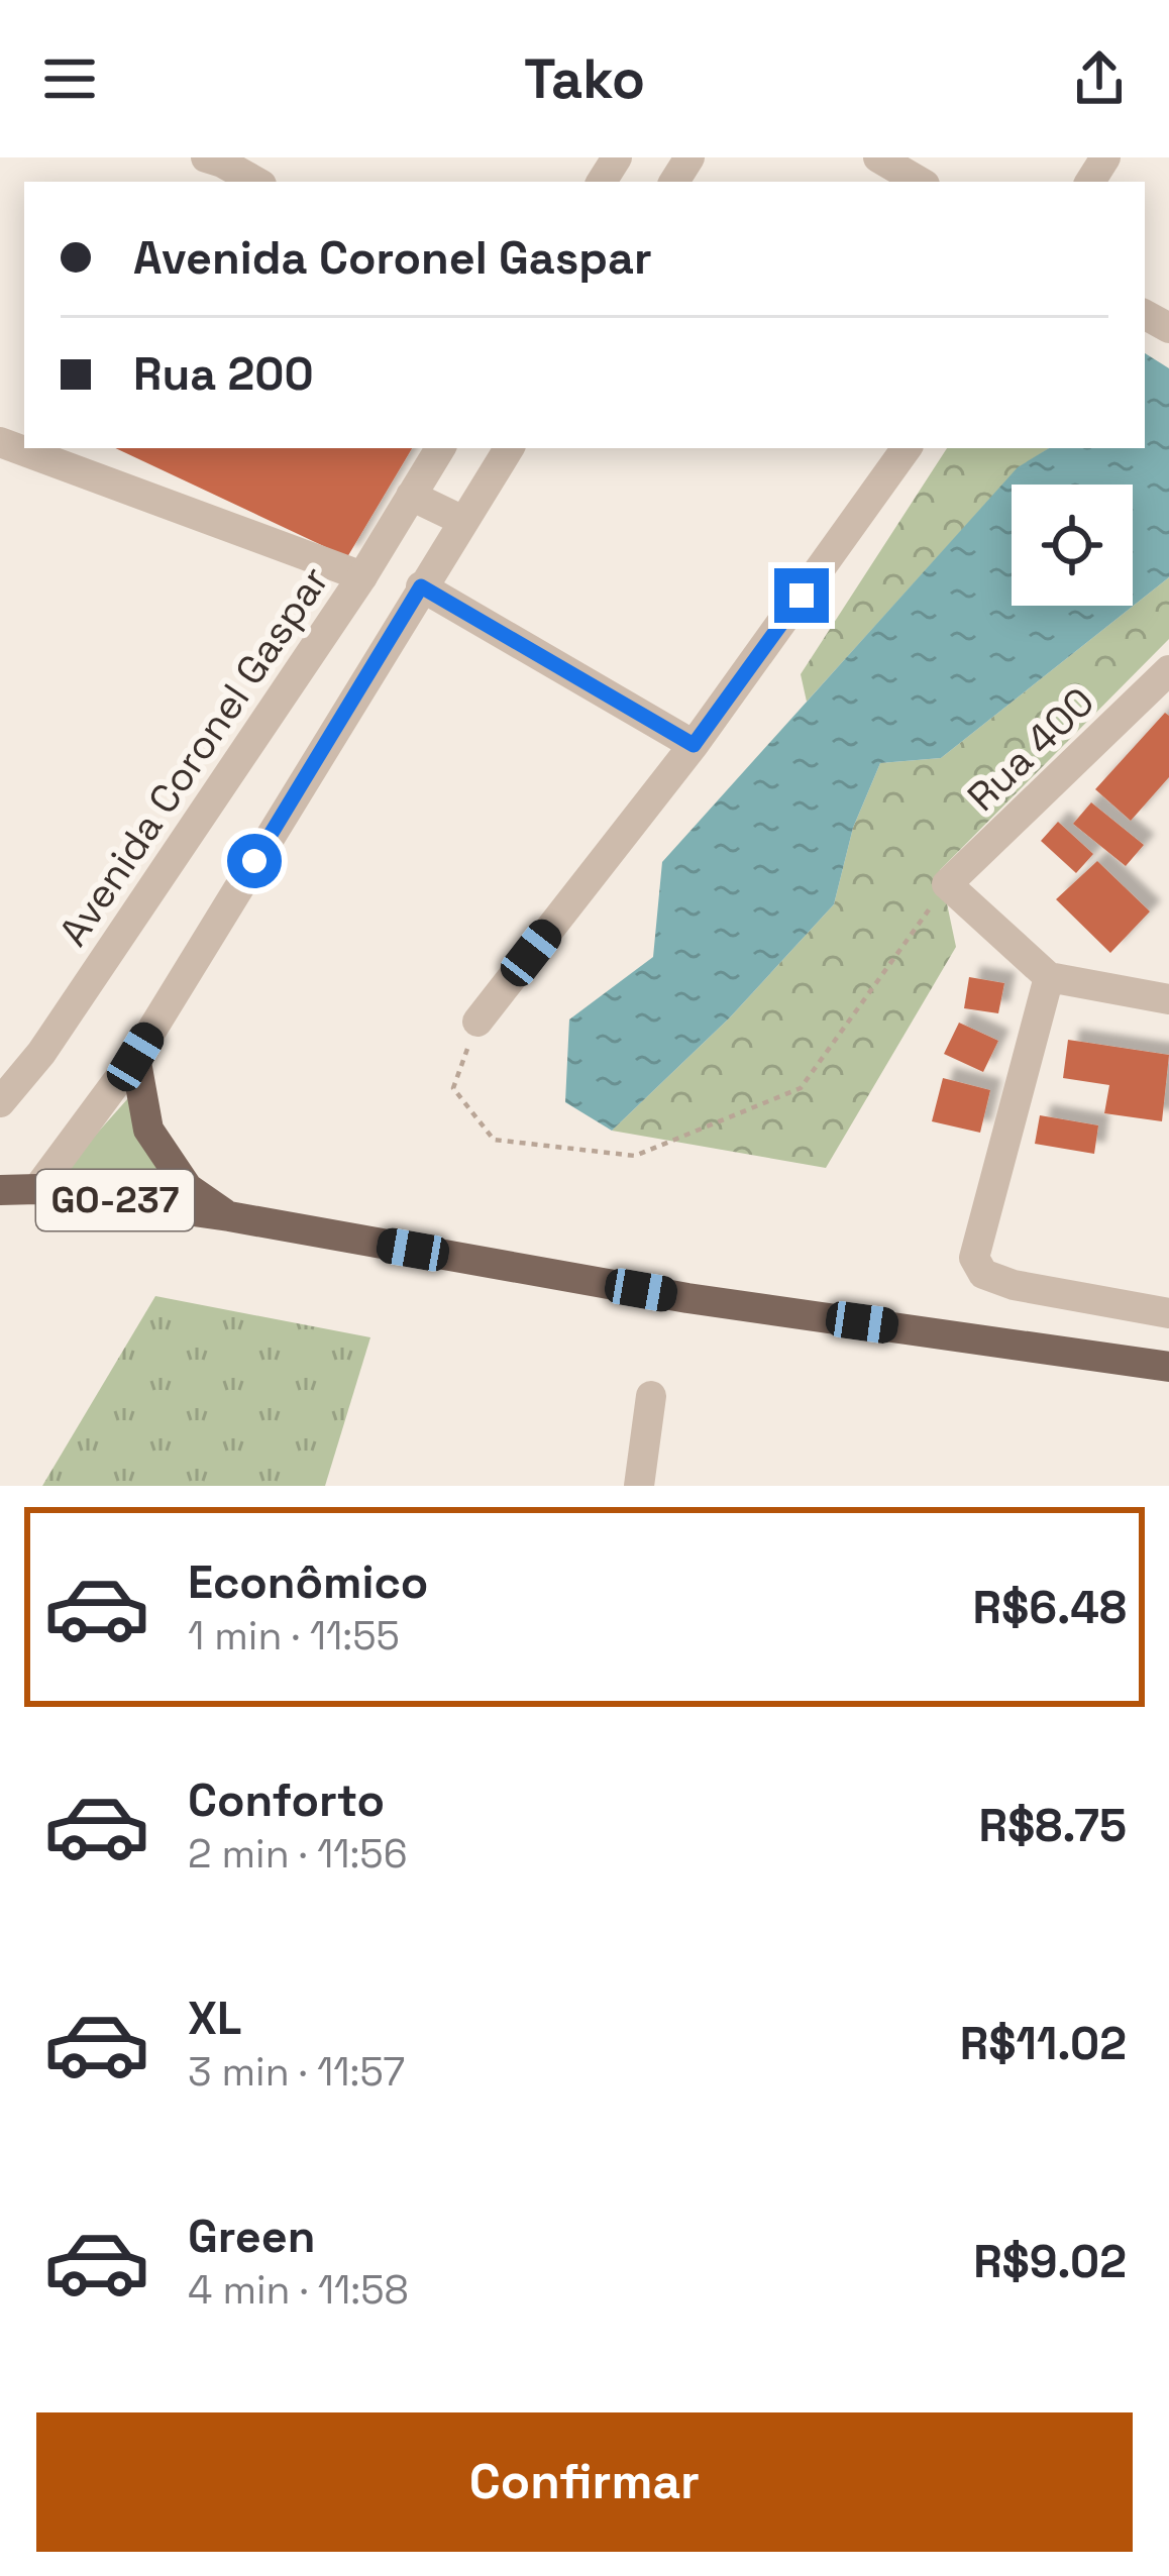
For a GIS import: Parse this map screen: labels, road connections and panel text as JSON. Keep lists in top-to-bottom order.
{
  "streets": {
    "main road": ["GO-237"],
    "street": ["Rua 400", "Avenida Coronel Gaspar"]
  },
  "page": {
    "header": "Tako",
    "banner": ["Avenida Coronel Gaspar", "Rua 200"],
    "list": [
      {
        "name": "Econômico",
        "note": "1 min · 11:55",
        "value": "R$6.48"
      },
      {
        "name": "Conforto",
        "note": "2 min · 11:56",
        "value": "R$8.75"
      },
      {
        "name": "XL",
        "note": "3 min · 11:57",
        "value": "R$11.02"
      },
      {
        "name": "Green",
        "note": "4 min · 11:58",
        "value": "R$9.02"
      }
    ],
    "buttons": "Confirmar"
  }
}
